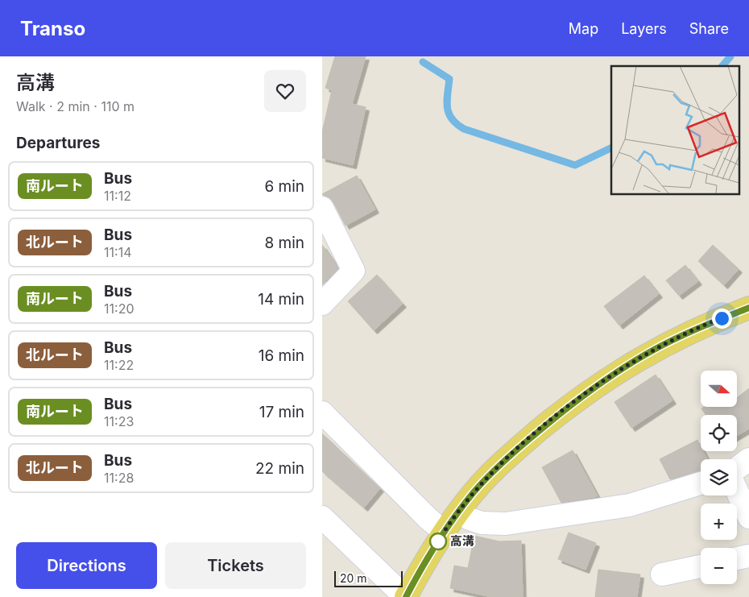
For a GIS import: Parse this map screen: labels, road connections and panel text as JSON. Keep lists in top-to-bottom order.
{
  "places": ["高溝"],
  "lines": ["bus line 南ルート"],
  "scale_bar": "20 m",
  "north": "right",
  "page": {
    "header": "Transo",
    "nav": ["Map", "Layers", "Share"],
    "heading": [
      ["高溝", "Walk · 2 min · 110 m"],
      "Departures"
    ],
    "list": [
      {
        "mark": "南ルート",
        "name": "Bus",
        "note": "11:12",
        "value": "6 min"
      },
      {
        "mark": "北ルート",
        "name": "Bus",
        "note": "11:14",
        "value": "8 min"
      },
      {
        "mark": "南ルート",
        "name": "Bus",
        "note": "11:20",
        "value": "14 min"
      },
      {
        "mark": "北ルート",
        "name": "Bus",
        "note": "11:22",
        "value": "16 min"
      },
      {
        "mark": "南ルート",
        "name": "Bus",
        "note": "11:23",
        "value": "17 min"
      },
      {
        "mark": "北ルート",
        "name": "Bus",
        "note": "11:28",
        "value": "22 min"
      }
    ],
    "map_buttons": ["+", "−"],
    "buttons": ["Directions", "Tickets"],
    "scale": "20 m"
  }
}
